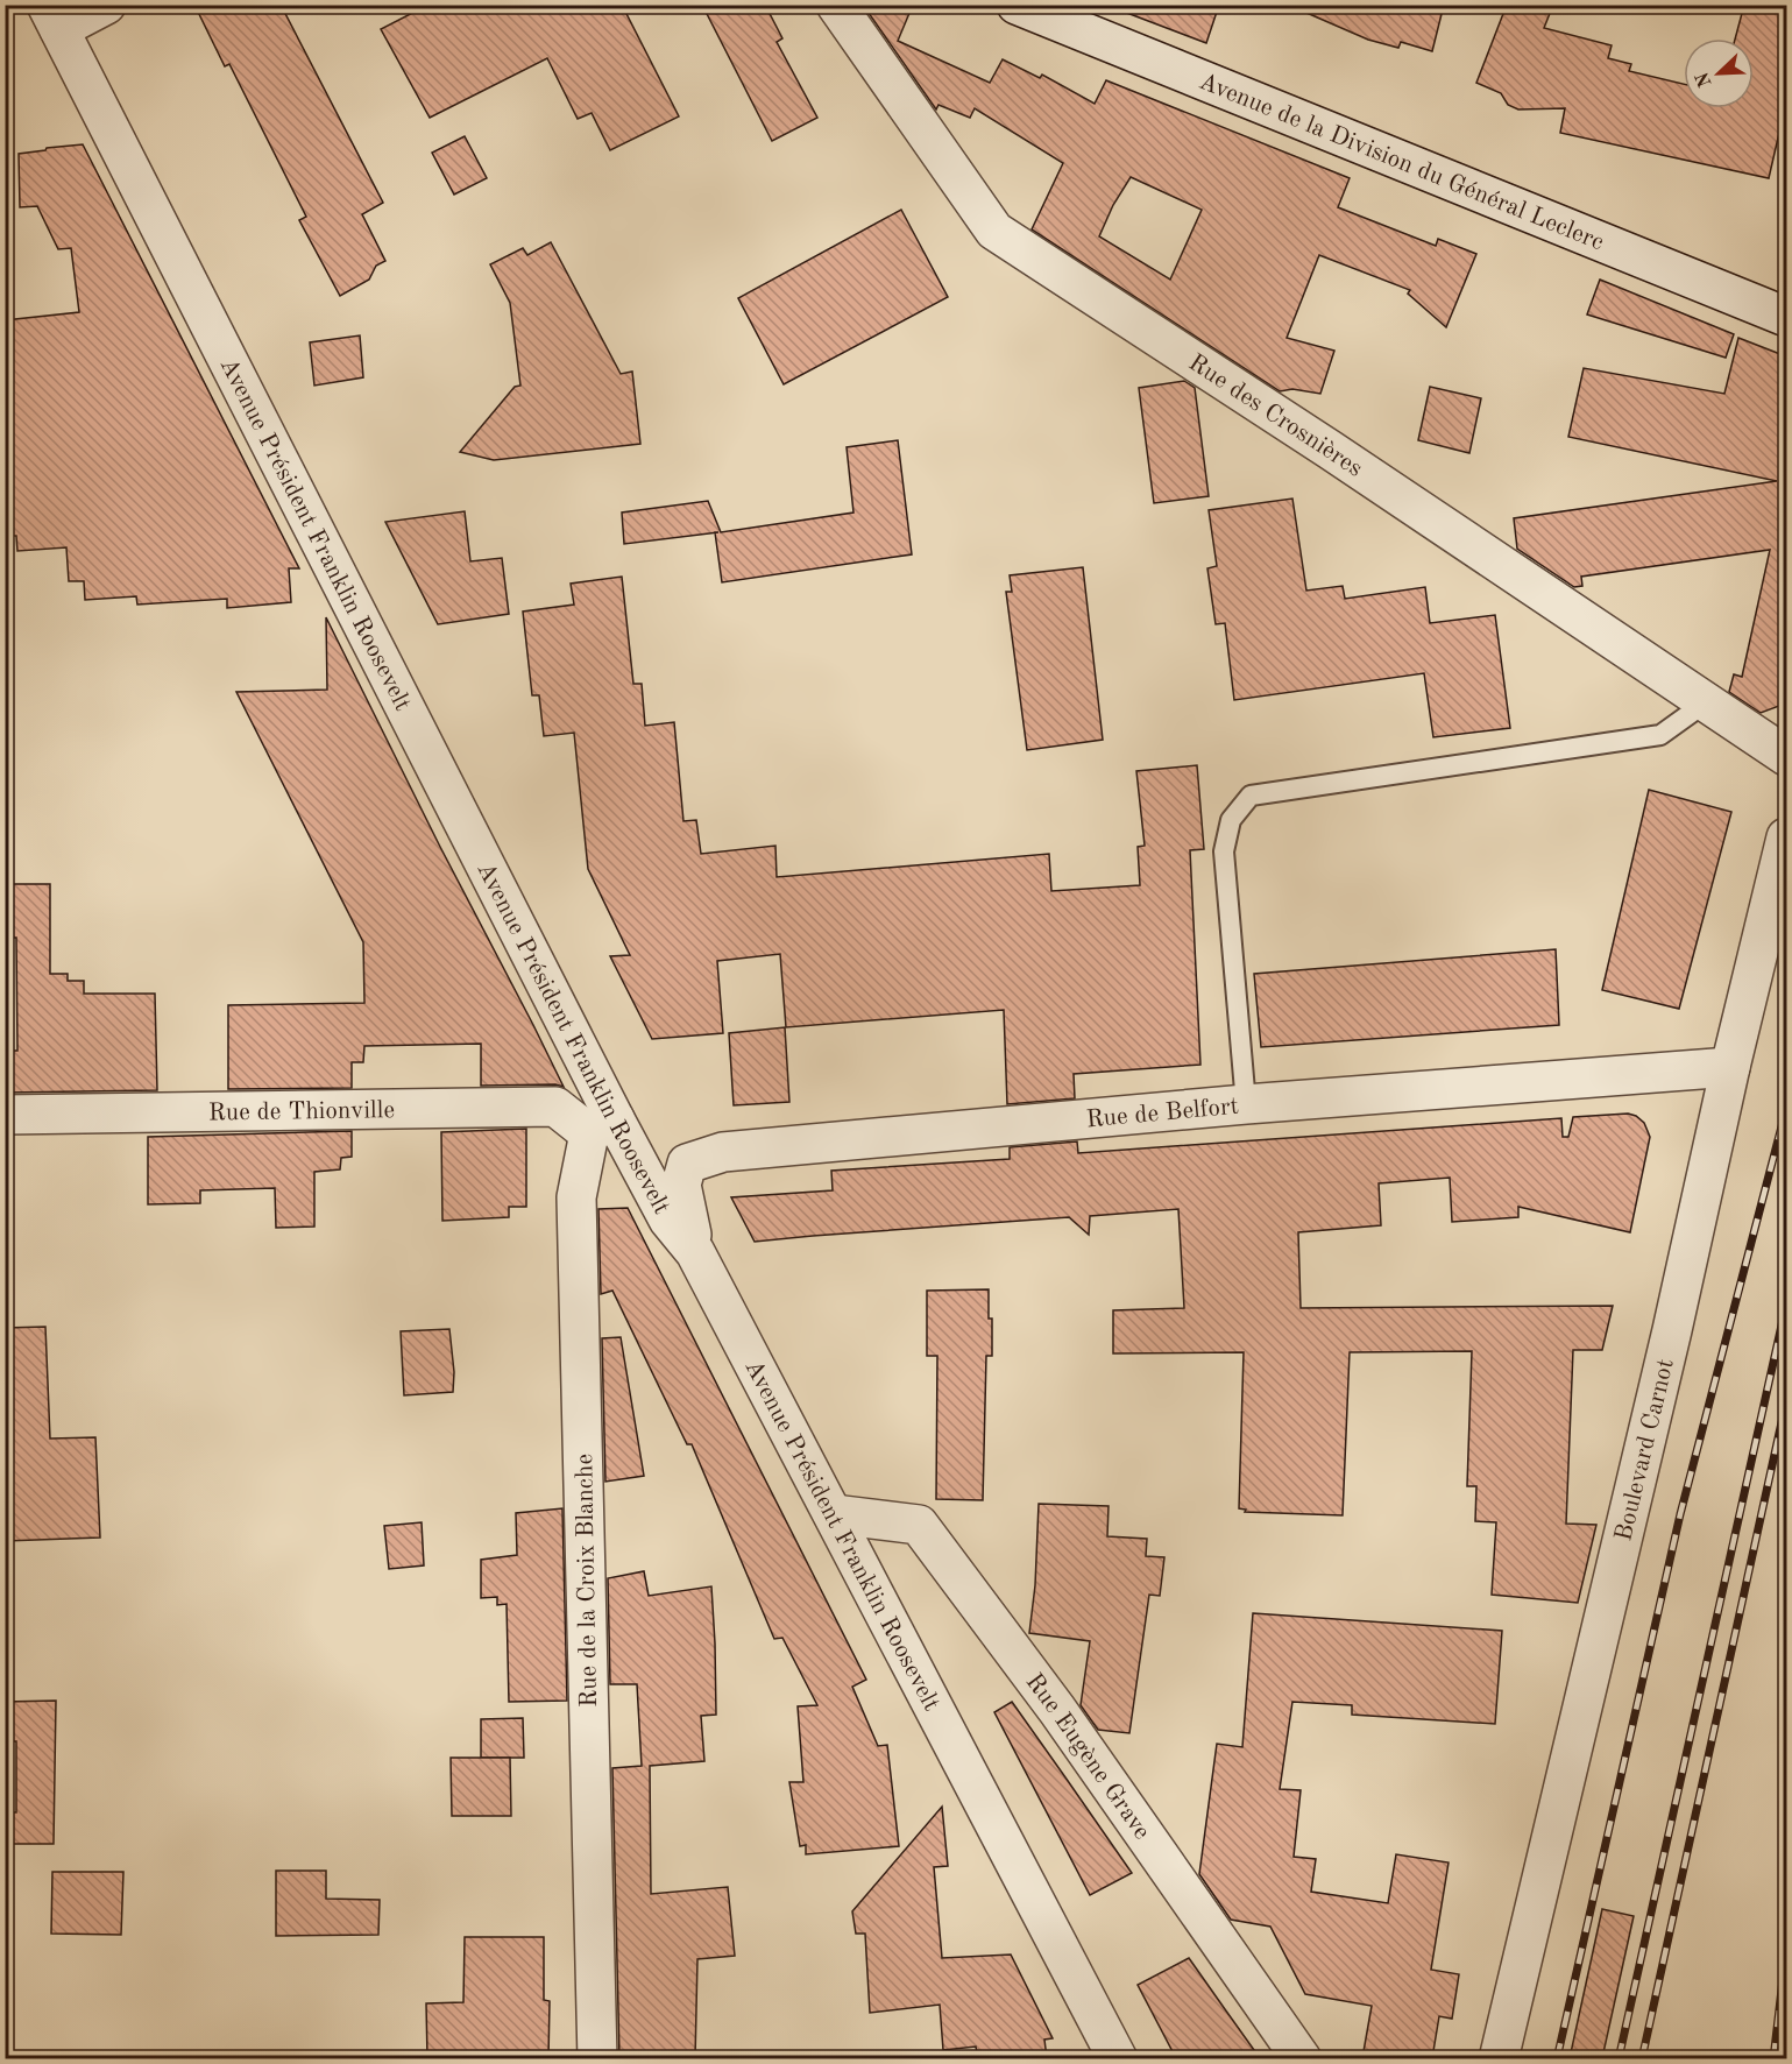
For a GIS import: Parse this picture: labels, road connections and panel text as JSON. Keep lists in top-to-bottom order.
{
  "streets": {
    "street": [
      "Avenue de la Division du Général Leclerc",
      "Rue des Crosnières",
      "Avenue Président Franklin Roosevelt",
      "Rue de Thionville",
      "Rue de Belfort",
      "Boulevard Carnot",
      "Rue de la Croix Blanche",
      "Rue Eugène Grave"
    ]
  },
  "crossings": [
    ["Avenue Président Franklin Roosevelt", "Rue de Thionville"],
    ["Avenue Président Franklin Roosevelt", "Rue de Belfort"],
    ["Avenue Président Franklin Roosevelt", "Rue de la Croix Blanche"],
    ["Avenue Président Franklin Roosevelt", "Rue Eugène Grave"],
    ["Rue de Thionville", "Rue de la Croix Blanche"],
    ["Rue de Belfort", "Boulevard Carnot"]
  ],
  "north": "bottom left"
}
